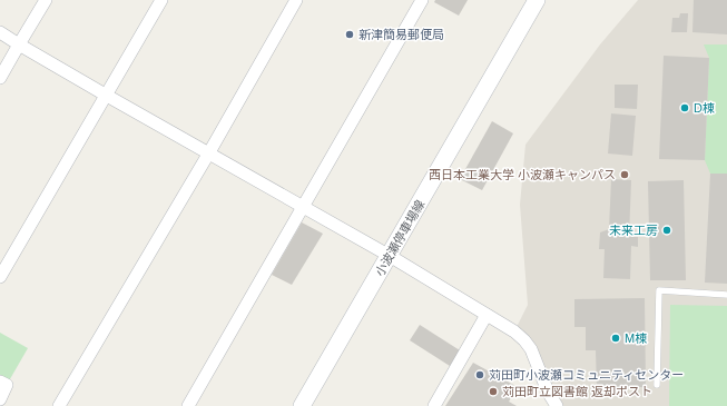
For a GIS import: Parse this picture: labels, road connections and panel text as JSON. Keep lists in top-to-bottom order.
{
  "streets": {
    "main road": ["小波瀬停車場線"]
  },
  "places": [
    "新津簡易郵便局",
    "D棟",
    "西日本工業大学 小波瀬キャンパス",
    "未来工房",
    "M棟",
    "苅田町小波瀬コミュニティセンター",
    "苅田町立図書館 返却ポスト"
  ]
}
